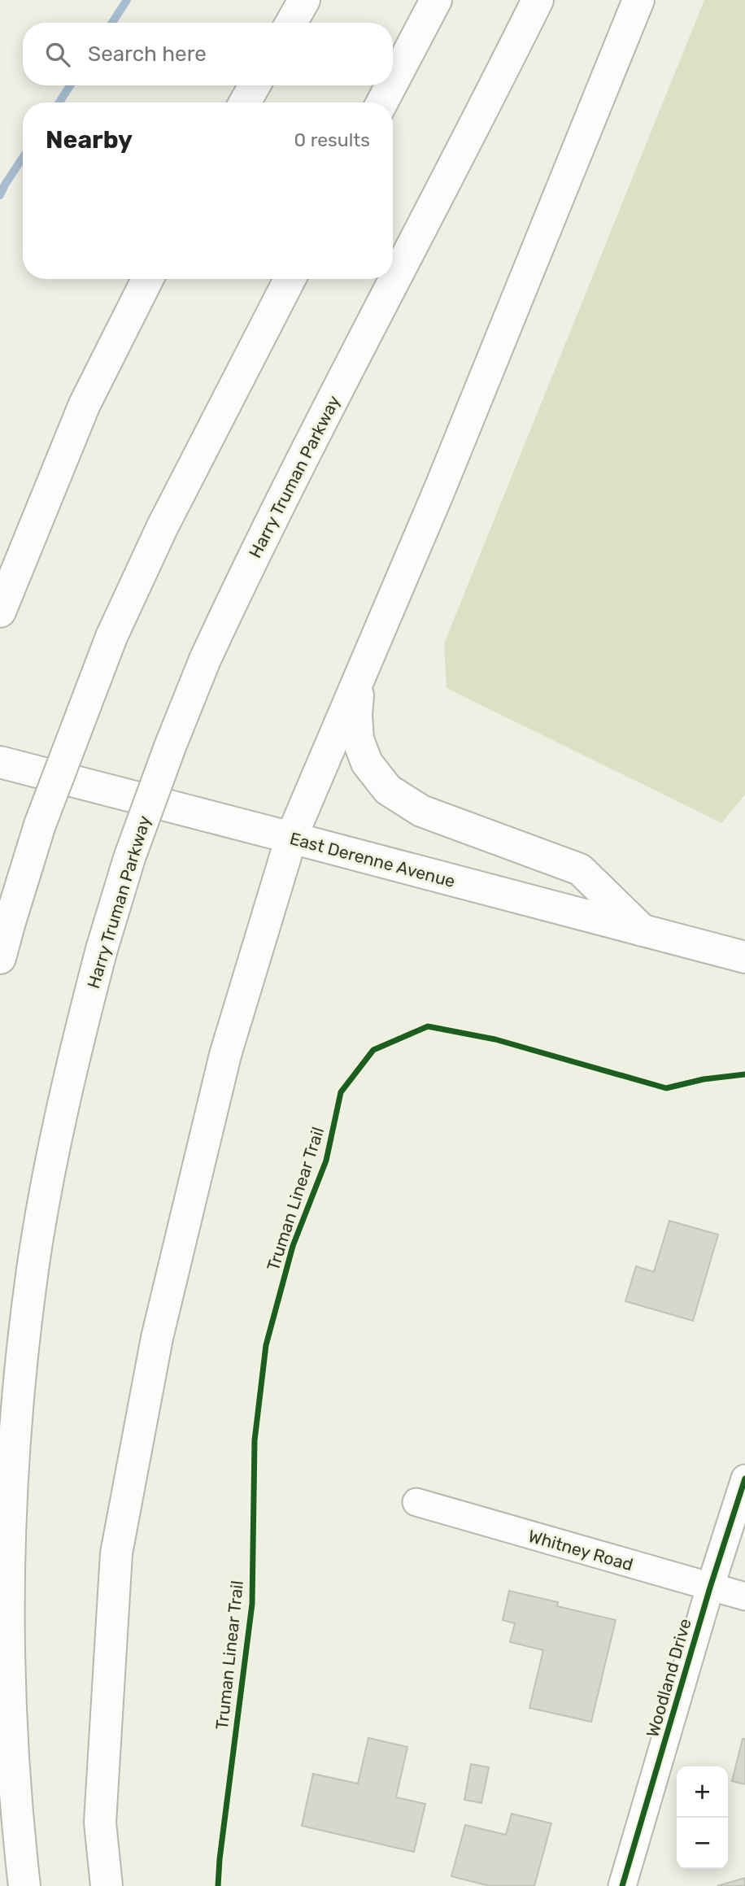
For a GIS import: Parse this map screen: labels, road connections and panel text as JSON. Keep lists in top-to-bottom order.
{
  "streets": {
    "main road": ["Harry Truman Parkway", "East Derenne Avenue"],
    "street": ["Whitney Road", "Woodland Drive"],
    "cycle path": ["Truman Linear Trail"]
  },
  "crossings": [
    ["Whitney Road", "Woodland Drive"]
  ],
  "page": {
    "search": "Search here",
    "heading": ["Nearby", "0 results"],
    "map_buttons": ["+", "−"]
  }
}
